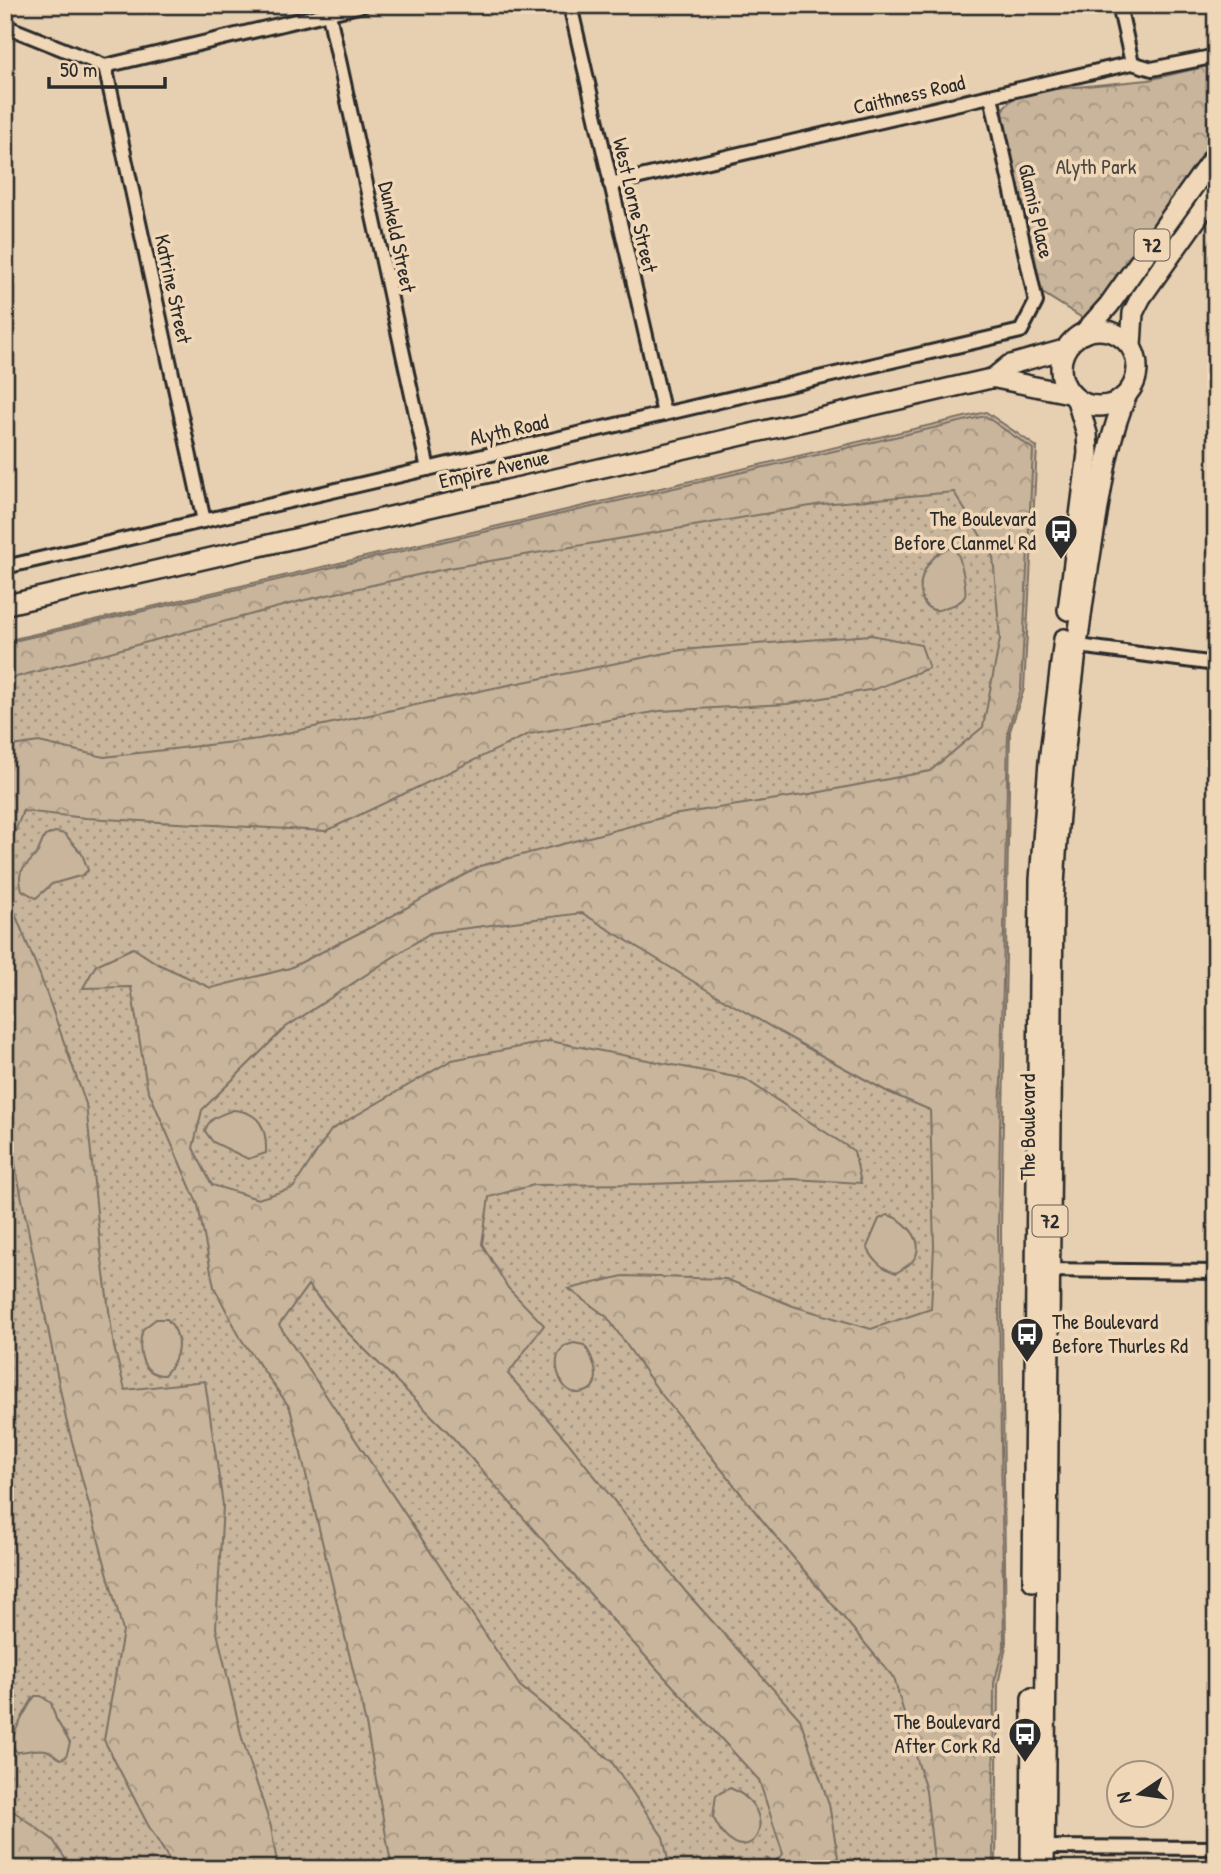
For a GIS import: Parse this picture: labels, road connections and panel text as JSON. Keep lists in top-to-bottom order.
{
  "streets": {
    "main road": ["72", "Empire Avenue", "The Boulevard"],
    "street": [
      "Caithness Road",
      "West Lorne Street",
      "Glamis Place",
      "Dunkeld Street",
      "Katrine Street",
      "Alyth Road"
    ]
  },
  "crossings": [
    ["Caithness Road", "West Lorne Street"],
    ["Caithness Road", "Glamis Place"],
    ["West Lorne Street", "Alyth Road"],
    ["Glamis Place", "Alyth Road"],
    ["Dunkeld Street", "Alyth Road"],
    ["72", "Empire Avenue"],
    ["72", "The Boulevard"],
    ["Katrine Street", "Alyth Road"],
    ["Empire Avenue", "The Boulevard"]
  ],
  "parks": ["Alyth Park"],
  "places": {
    "bus stop": ["The Boulevard Before Clanmel Rd", "The Boulevard Before Thurles Rd", "The Boulevard After Cork Rd"]
  },
  "scale_bar": "50 m",
  "north": "left"
}
